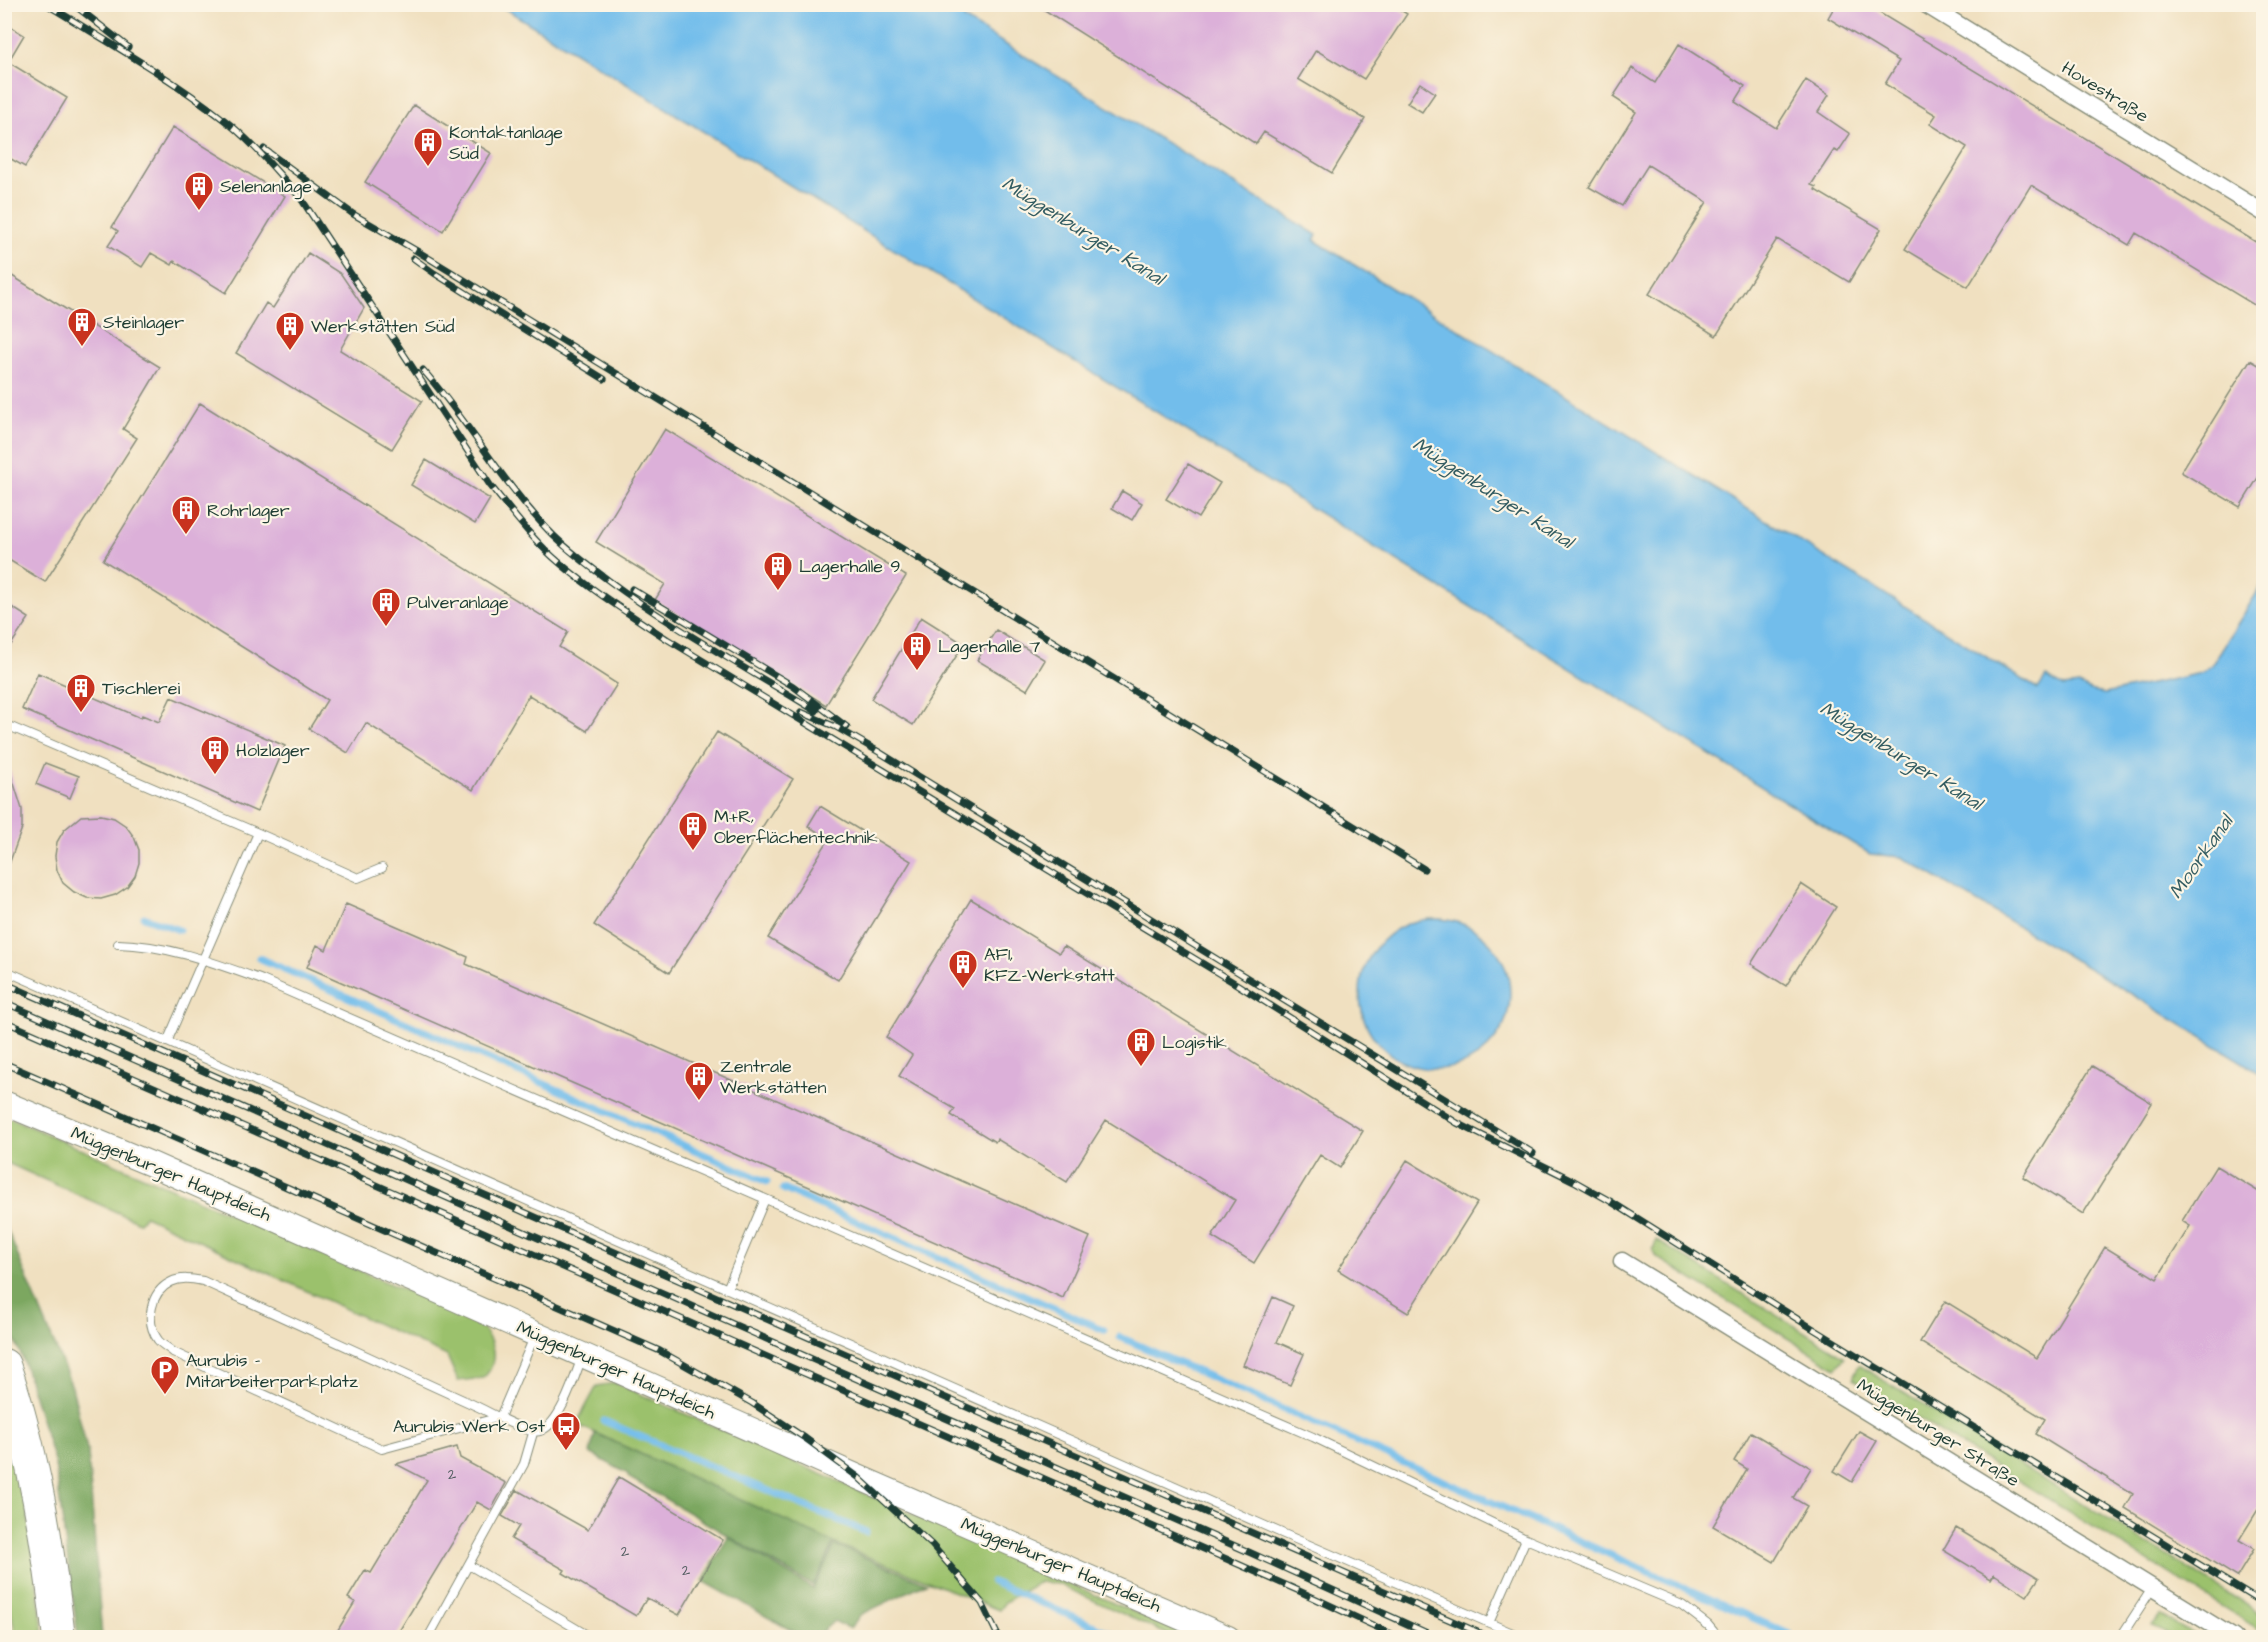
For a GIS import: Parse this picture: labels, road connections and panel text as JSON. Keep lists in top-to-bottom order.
{
  "streets": {
    "street": ["Hovestraße", "Müggenburger Hauptdeich", "Müggenburger Straße"]
  },
  "water": ["Müggenburger Kanal", "Moorkanal"],
  "places": {
    "building": [
      "Kontaktanlage Süd",
      "Selenanlage",
      "Steinlager",
      "Werkstätten Süd",
      "Rohrlager",
      "Lagerhalle 9",
      "Pulveranlage",
      "Lagerhalle 7",
      "Tischlerei",
      "Holzlager",
      "M+R, Oberflächentechnik",
      "AF1, KFZ-Werkstatt",
      "Logistik",
      "Zentrale Werkstätten"
    ],
    "parking": ["Aurubis - Mitarbeiterparkplatz"],
    "bus stop": ["Aurubis Werk Ost"]
  },
  "house_numbers": ["2", "2", "2"]
}
